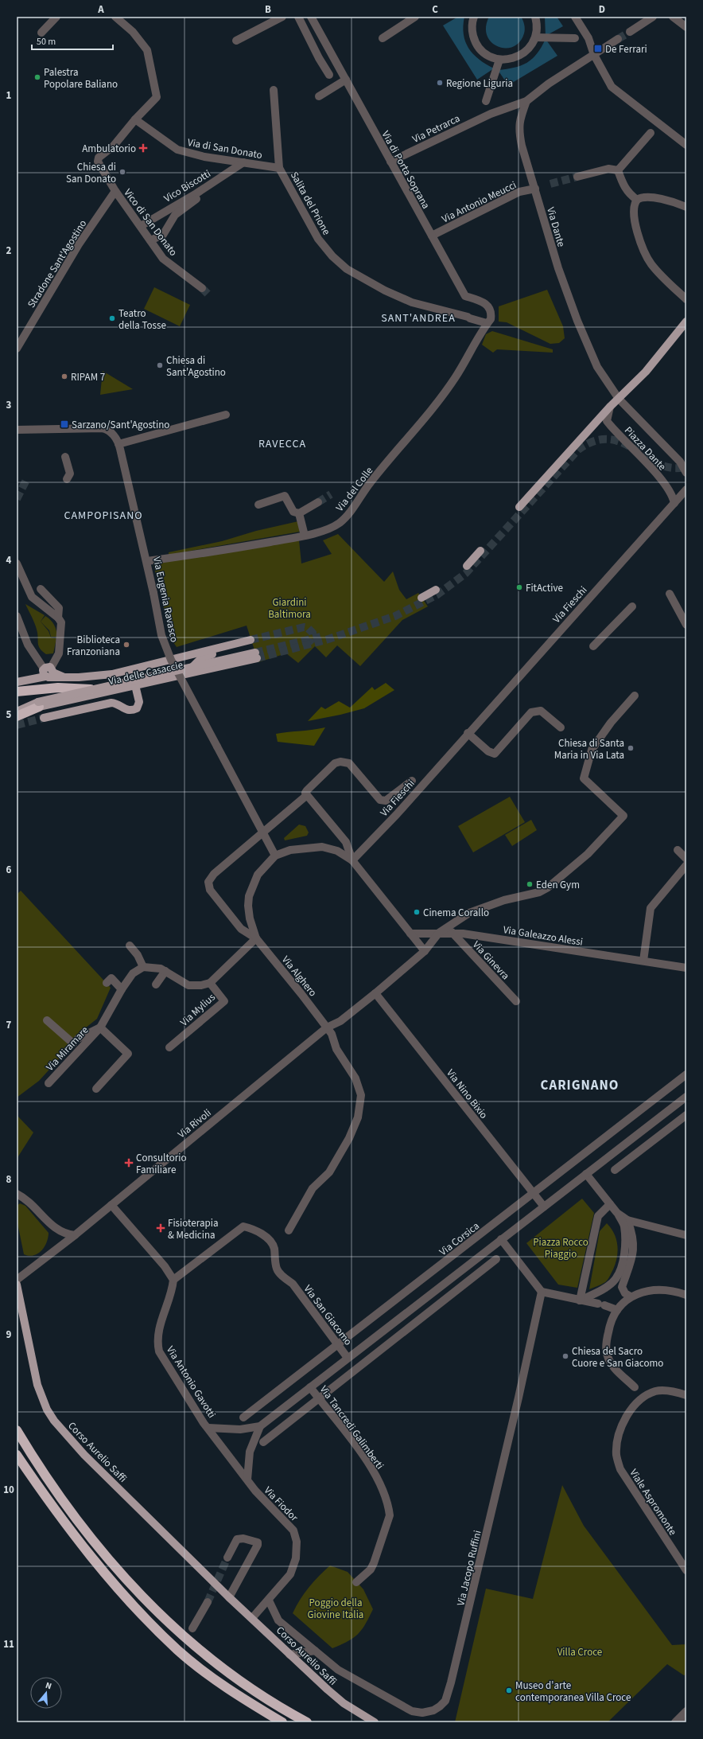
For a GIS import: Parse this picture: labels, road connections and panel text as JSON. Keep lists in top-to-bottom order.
{
  "streets": {
    "main road": ["Via delle Casaccie", "Corso Aurelio Saffi"],
    "street": [
      "Via Petrarca",
      "Via di San Donato",
      "Via di Porta Soprana",
      "Vico Biscotti",
      "Via Antonio Meucci",
      "Salita del Prione",
      "Vico di San Donato",
      "Via Dante",
      "Stradone Sant'Agostino",
      "Piazza Dante",
      "Via del Colle",
      "Via Eugenia Ravasco",
      "Via Fieschi",
      "Via Galeazzo Alessi",
      "Via Ginevra",
      "Via Alghero",
      "Via Mylius",
      "Via Miramare",
      "Via Nino Bixio",
      "Via Rivoli",
      "Via Corsica",
      "Via San Giacomo",
      "Via Antonio Gavotti",
      "Via Tancredi Galimberti",
      "Viale Aspromonte",
      "Via Fiodor",
      "Via Jacopo Ruffini"
    ]
  },
  "crossings": [
    ["Via Petrarca", "Via di Porta Soprana"],
    ["Via Petrarca", "Via Dante"],
    ["Via di San Donato", "Vico Biscotti"],
    ["Via di San Donato", "Salita del Prione"],
    ["Via di Porta Soprana", "Via Antonio Meucci"],
    ["Via di Porta Soprana", "Salita del Prione"],
    ["Via di Porta Soprana", "Via del Colle"],
    ["Vico Biscotti", "Vico di San Donato"],
    ["Via Antonio Meucci", "Via Dante"],
    ["Salita del Prione", "Via del Colle"],
    ["Vico di San Donato", "Stradone Sant'Agostino"],
    ["Via Dante", "Piazza Dante"],
    ["Piazza Dante", "Via Fieschi"],
    ["Via del Colle", "Via Eugenia Ravasco"],
    ["Via Galeazzo Alessi", "Via Ginevra"],
    ["Via Galeazzo Alessi", "Via Rivoli"],
    ["Via Alghero", "Via Mylius"],
    ["Via Alghero", "Via Rivoli"],
    ["Via Nino Bixio", "Via Rivoli"],
    ["Via Nino Bixio", "Via Corsica"],
    ["Via Corsica", "Via San Giacomo"],
    ["Via San Giacomo", "Via Antonio Gavotti"],
    ["Via Antonio Gavotti", "Via Fiodor"],
    ["Corso Aurelio Saffi", "Via Fiodor"],
    ["Via Fiodor", "Via Jacopo Ruffini"]
  ],
  "districts": [
    "SANT'ANDREA",
    "RAVECCA",
    "CAMPOPISANO",
    "CARIGNANO"
  ],
  "parks": [
    "Giardini Baltimora",
    "Piazza Rocco Piaggio",
    "Poggio della Giovine Italia",
    "Villa Croce"
  ],
  "places": {
    "transit": ["De Ferrari", "Sarzano/Sant'Agostino"],
    "other": [
      "Palestra Popolare Baliano",
      "Regione Liguria",
      "Chiesa di San Donato",
      "Teatro della Tosse",
      "Chiesa di Sant'Agostino",
      "RIPAM 7",
      "FitActive",
      "Biblioteca Franzoniana",
      "Chiesa di Santa Maria in Via Lata",
      "Eden Gym",
      "Cinema Corallo",
      "Chiesa del Sacro Cuore e San Giacomo",
      "Museo d'arte contemporanea Villa Croce"
    ],
    "health": ["Ambulatorio", "Consultorio Familiare", "Fisioterapia & Medicina"]
  },
  "scale_bar": "50 m",
  "north": "top",
  "grid": {
    "columns": [
      "A",
      "B",
      "C",
      "D"
    ],
    "rows": [
      "1",
      "2",
      "3",
      "4",
      "5",
      "6",
      "7",
      "8",
      "9",
      "10",
      "11"
    ]
  }
}
